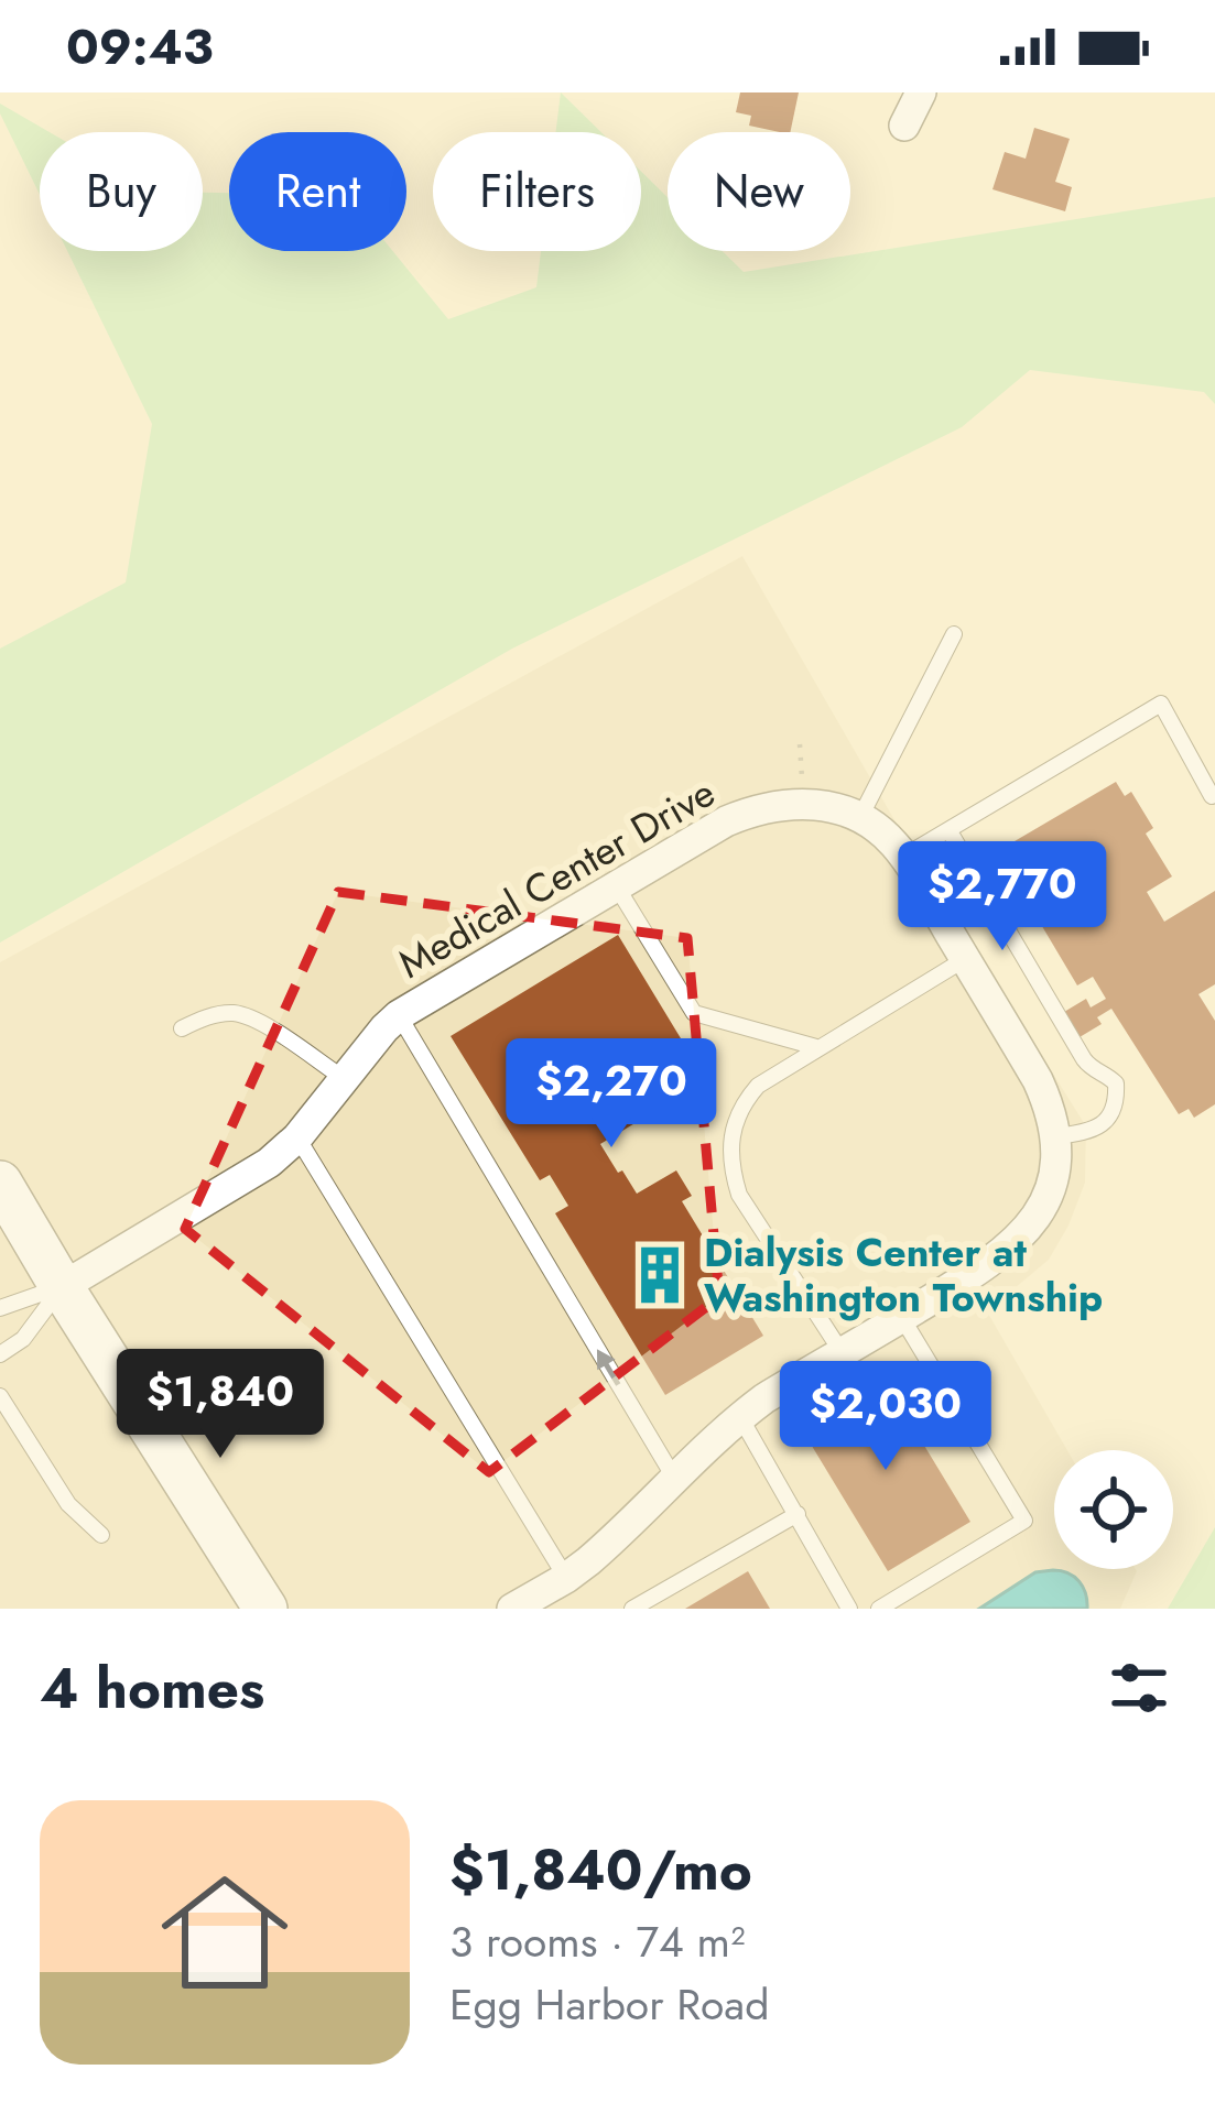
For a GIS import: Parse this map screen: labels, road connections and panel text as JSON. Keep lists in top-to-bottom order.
{
  "streets": {
    "street": ["Medical Center Drive"]
  },
  "places": {
    "building": ["Dialysis Center at Washington Township"]
  },
  "page": {
    "status": "09:43",
    "chip": [
      "Buy",
      "Rent",
      "Filters",
      "New"
    ],
    "price": [
      "$2,770",
      "$2,270",
      "$1,840",
      "$2,030"
    ],
    "heading": "4 homes",
    "list": [
      {
        "name": "$1,840/mo",
        "note": "3 rooms · 74 m² · Egg Harbor Road"
      }
    ]
  }
}
